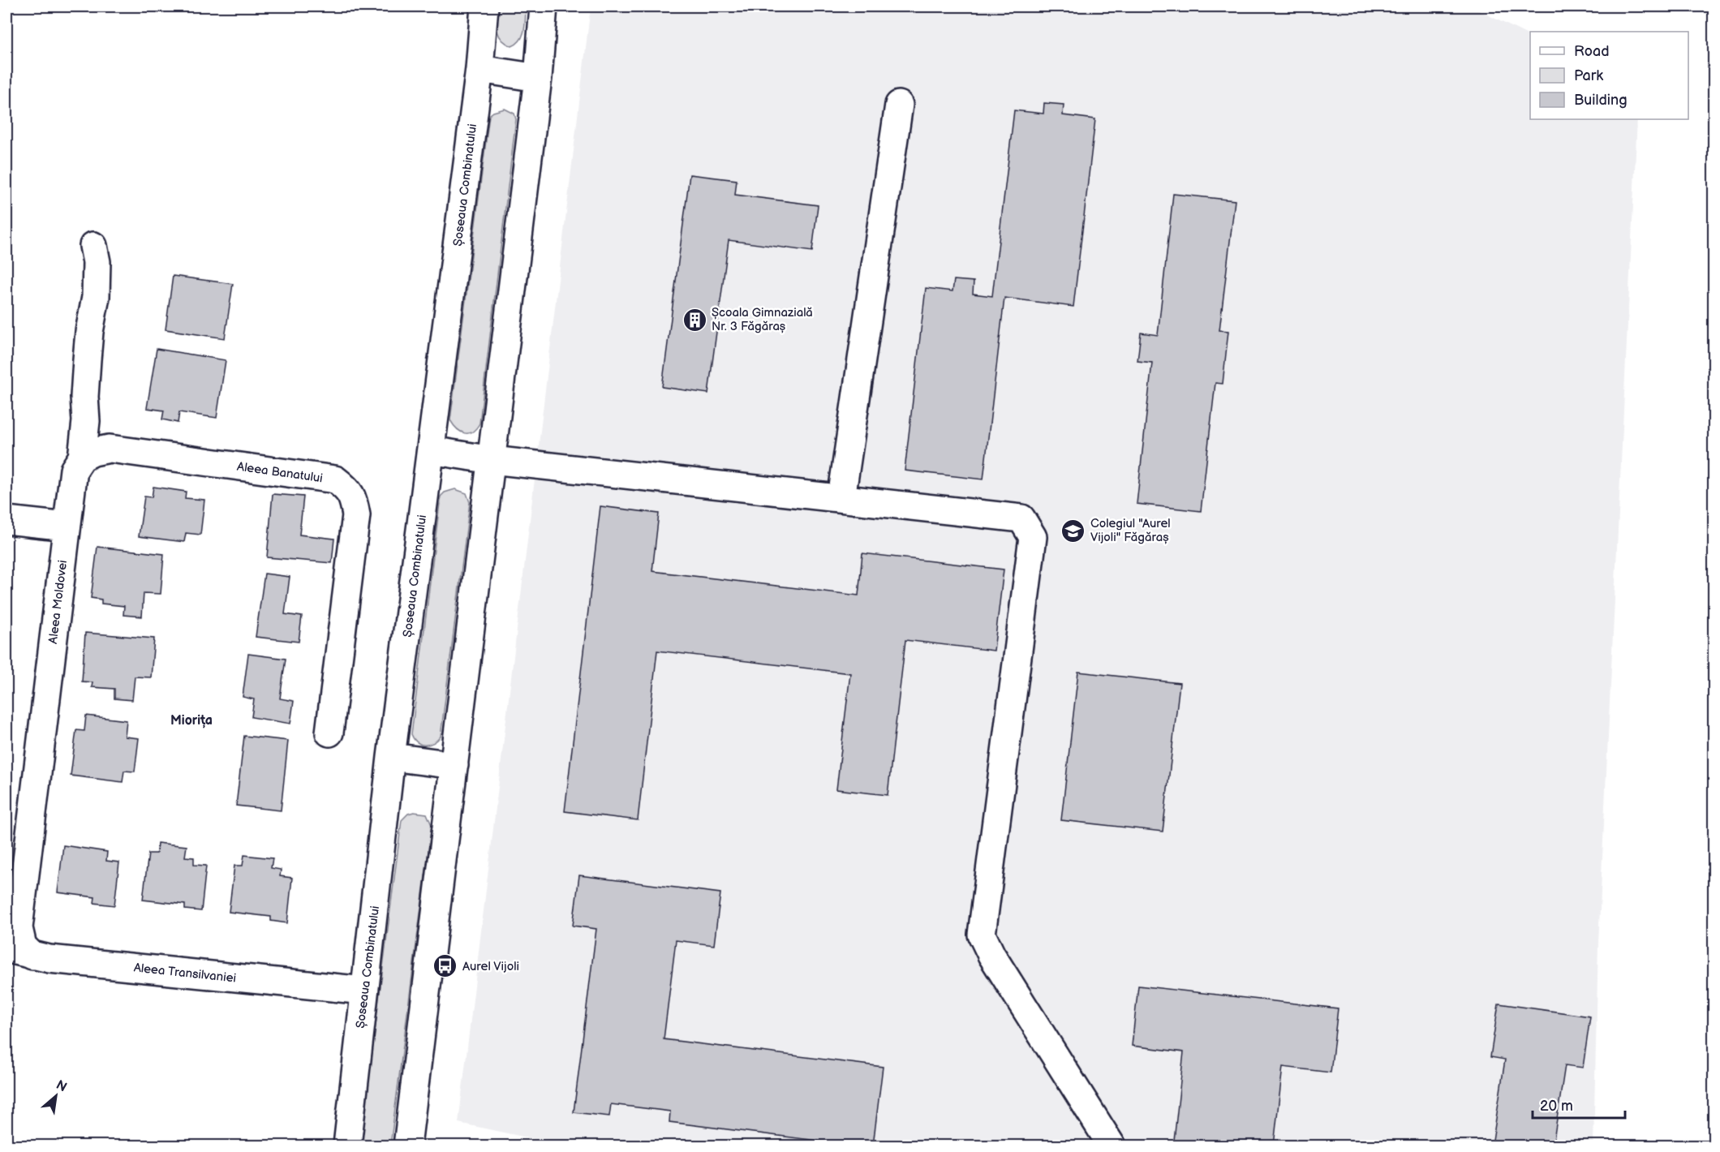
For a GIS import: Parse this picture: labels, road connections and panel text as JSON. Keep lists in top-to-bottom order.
{
  "streets": {
    "main road": [
      "Șoseaua Combinatului",
      "Aleea Banatului",
      "Aleea Moldovei",
      "Aleea Transilvaniei"
    ]
  },
  "crossings": [
    ["Șoseaua Combinatului", "Aleea Transilvaniei"],
    ["Aleea Banatului", "Aleea Moldovei"],
    ["Aleea Moldovei", "Aleea Transilvaniei"]
  ],
  "districts": ["Miorița"],
  "places": {
    "building": ["Școala Gimnazială Nr. 3 Făgăraș"],
    "school or university": ["Colegiul \"Aurel Vijoli\" Făgăraș"],
    "bus stop": ["Aurel Vijoli"]
  },
  "legend": ["Road", "Park", "Building"],
  "scale_bar": "20 m",
  "north": "top right"
}
